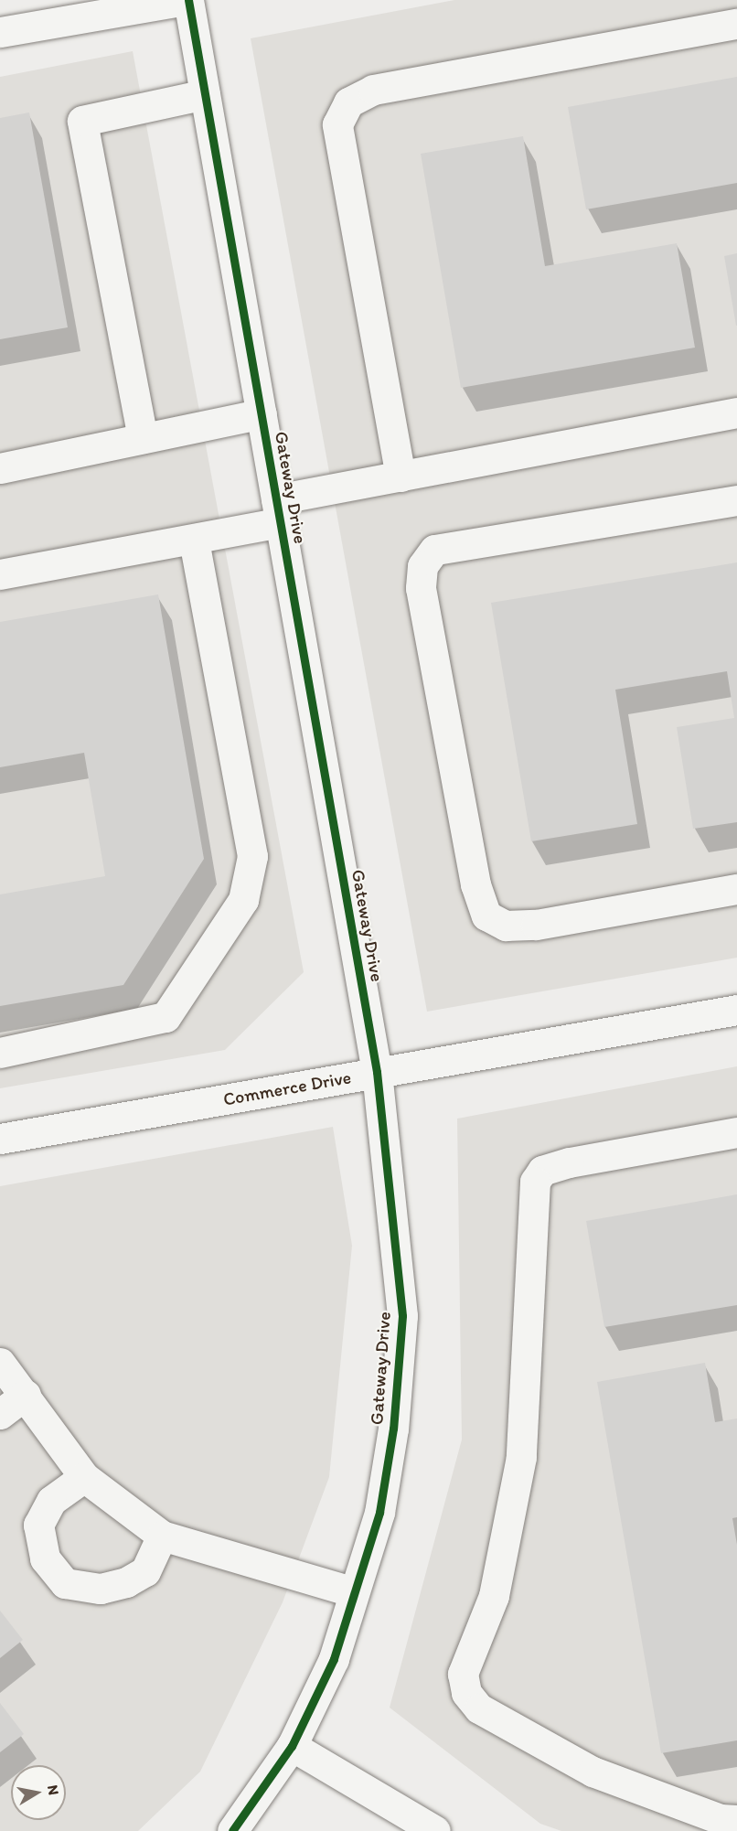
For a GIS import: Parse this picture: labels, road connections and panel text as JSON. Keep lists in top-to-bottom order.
{
  "streets": {
    "street": ["Gateway Drive", "Commerce Drive"]
  },
  "crossings": [
    ["Gateway Drive", "Commerce Drive"]
  ],
  "north": "right"
}
